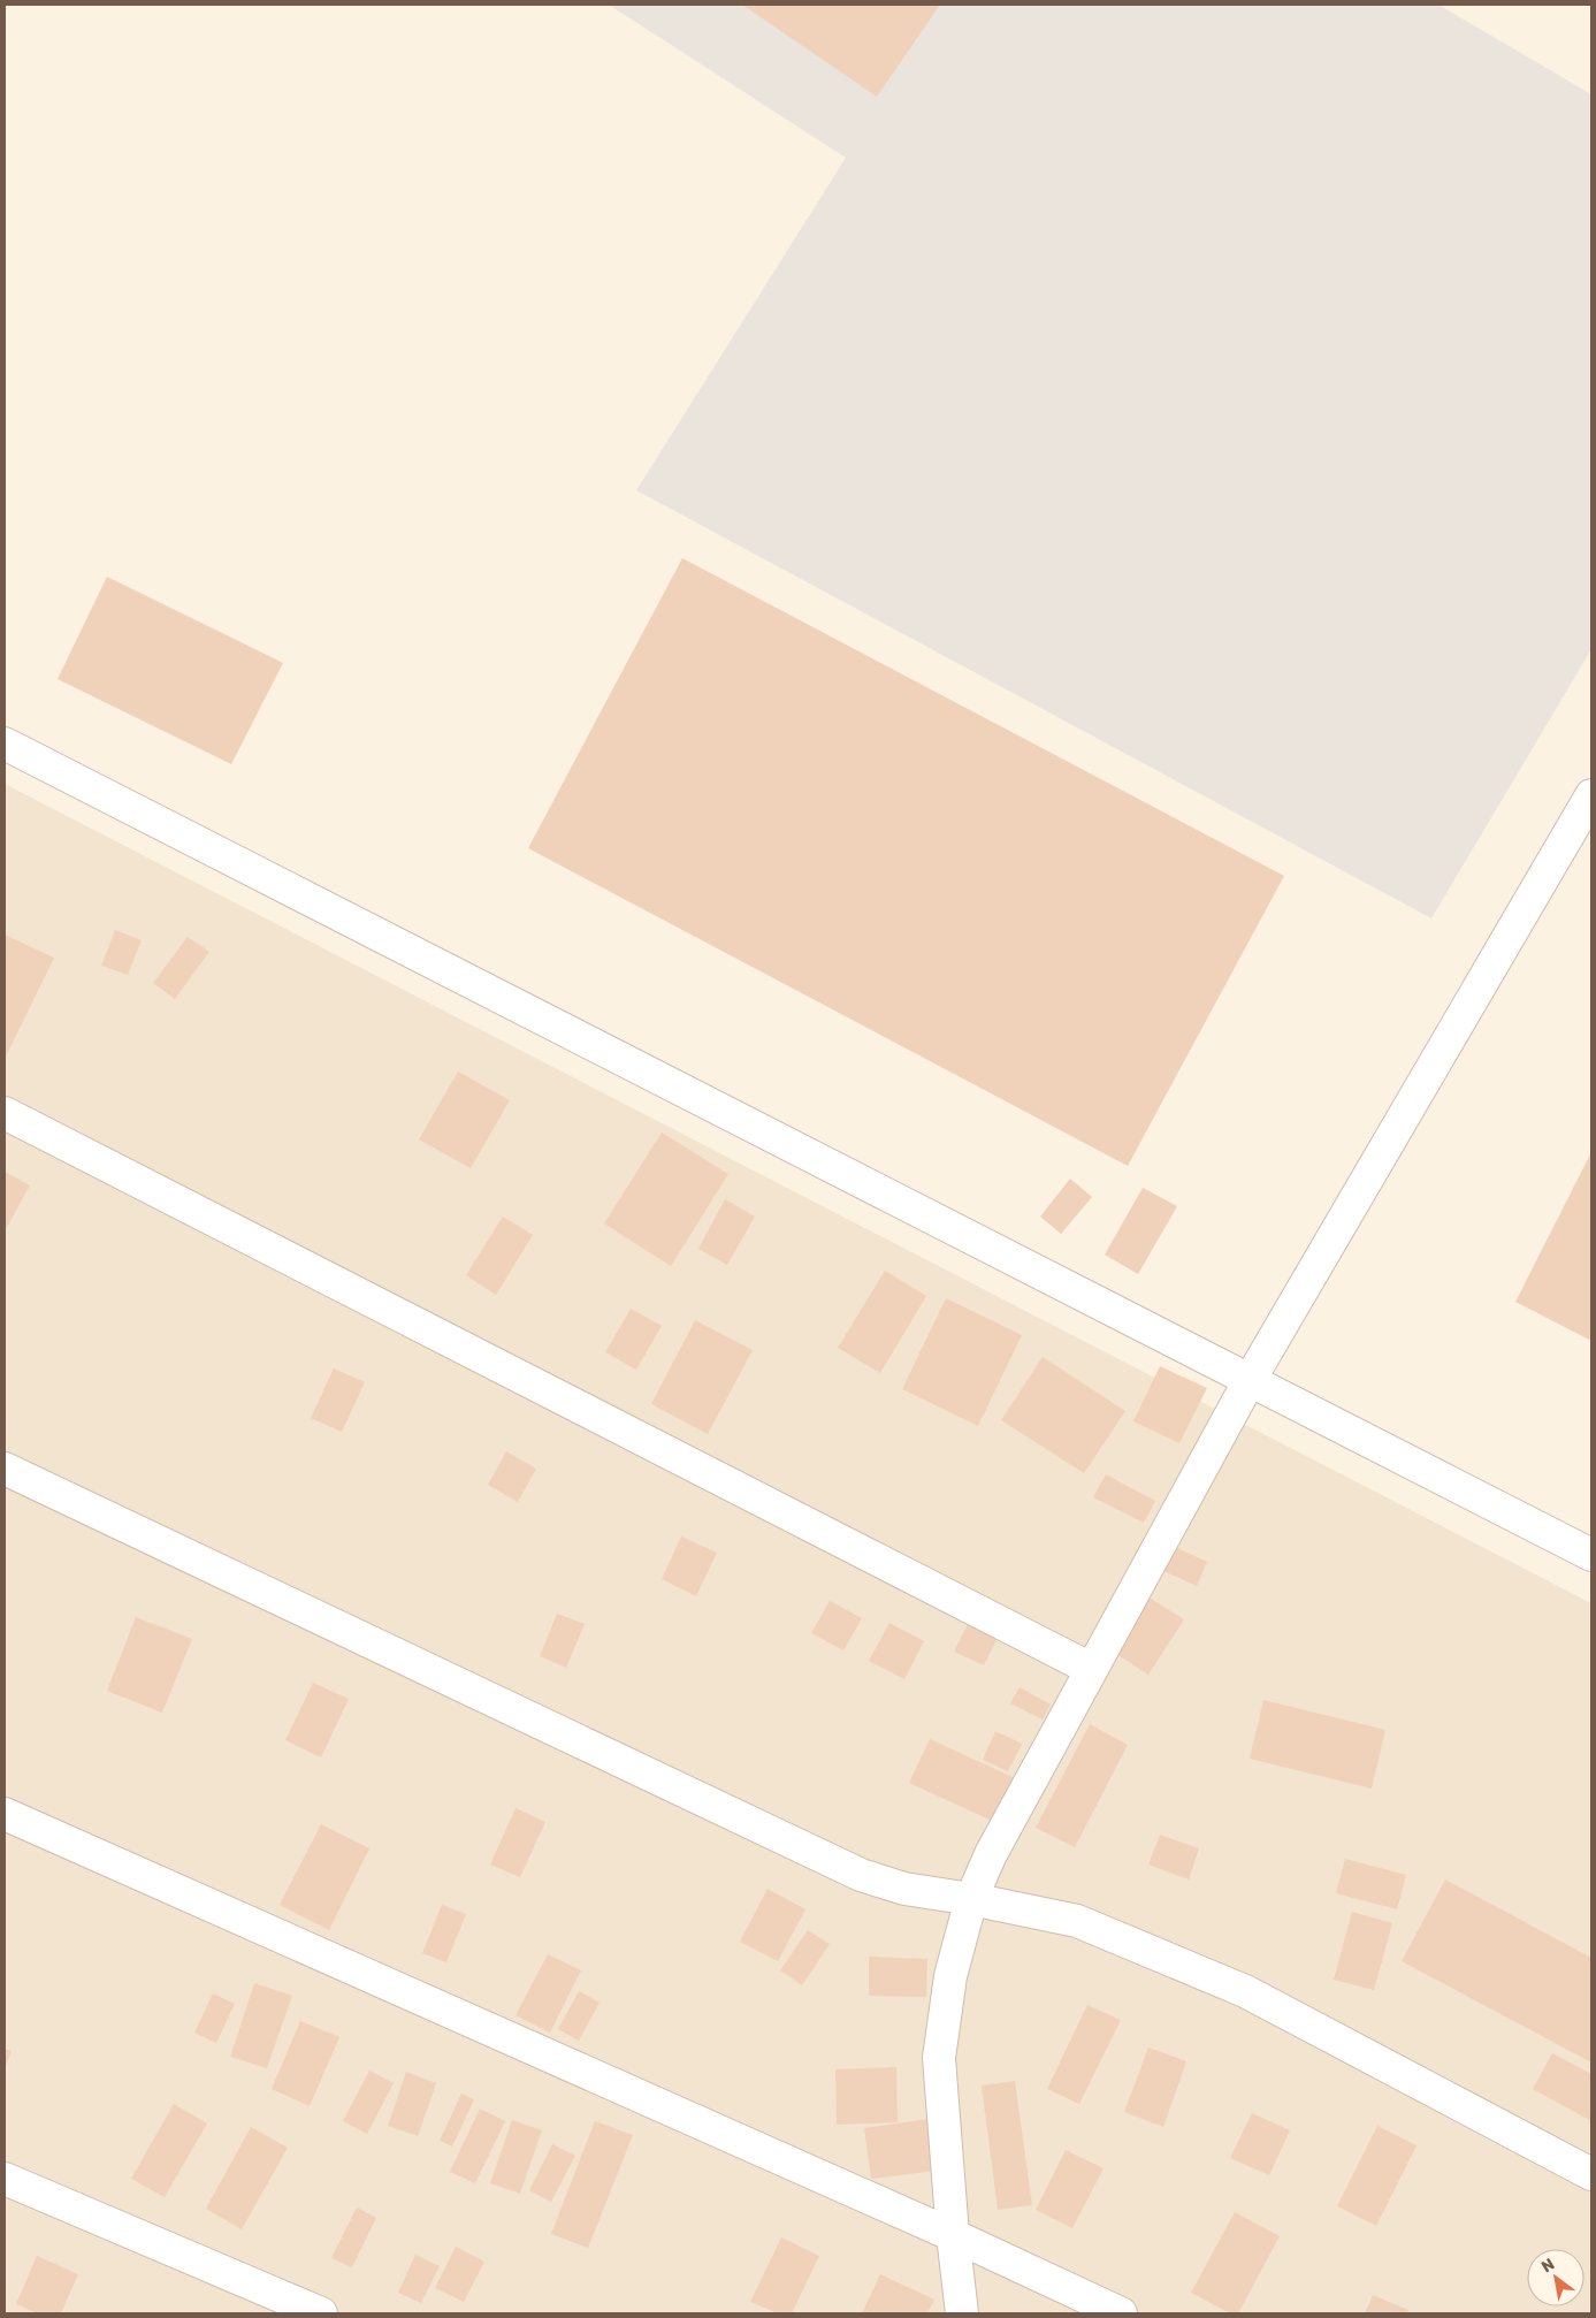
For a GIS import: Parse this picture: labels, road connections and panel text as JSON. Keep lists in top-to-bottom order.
{
  "north": "top left"
}
